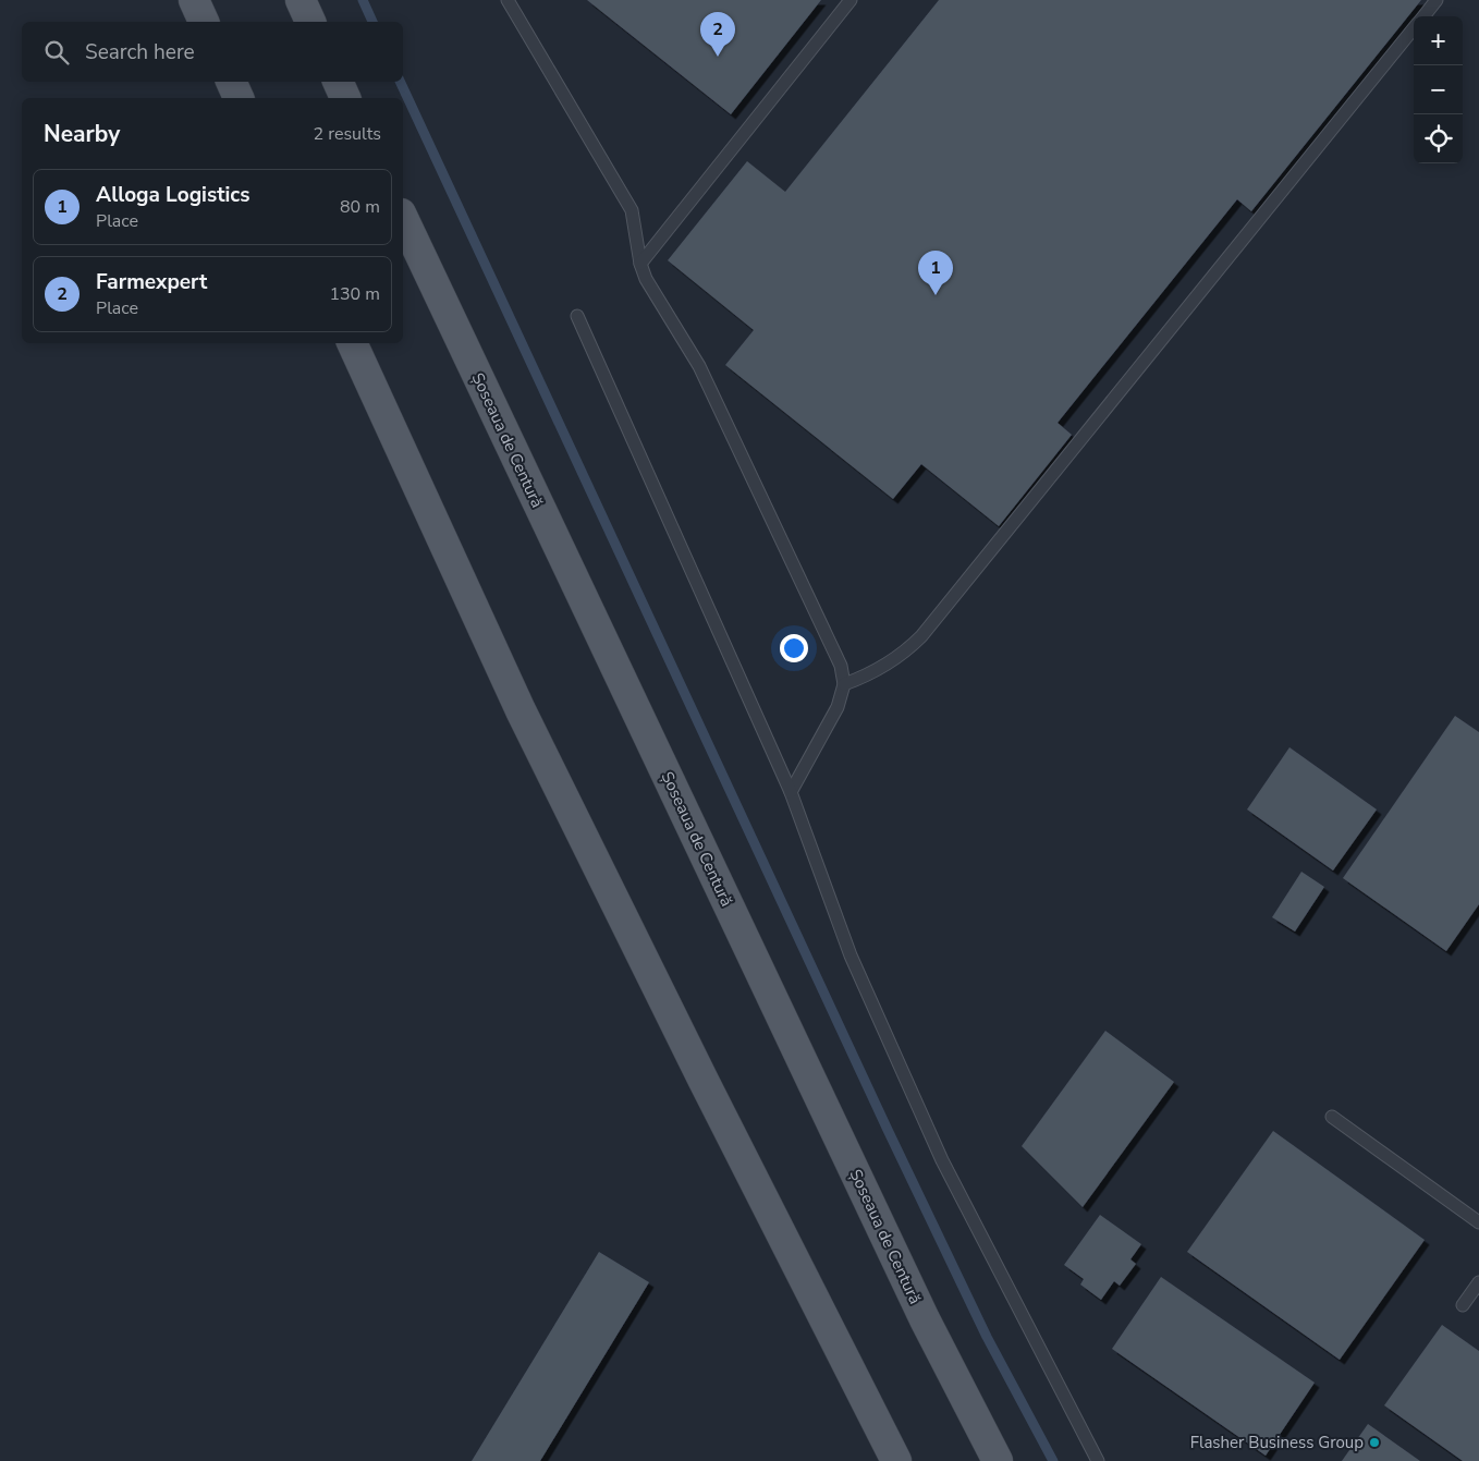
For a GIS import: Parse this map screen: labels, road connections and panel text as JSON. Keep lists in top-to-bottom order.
{
  "streets": {
    "main road": ["Șoseaua de Centură"]
  },
  "places": ["Flasher Business Group"],
  "page": {
    "pins": ["2", "1"],
    "map_buttons": ["+", "−"],
    "search": "Search here",
    "heading": ["Nearby", "2 results"],
    "list": [
      {
        "mark": "1",
        "name": "Alloga Logistics",
        "note": "Place",
        "value": "80 m"
      },
      {
        "mark": "2",
        "name": "Farmexpert",
        "note": "Place",
        "value": "130 m"
      }
    ]
  }
}
